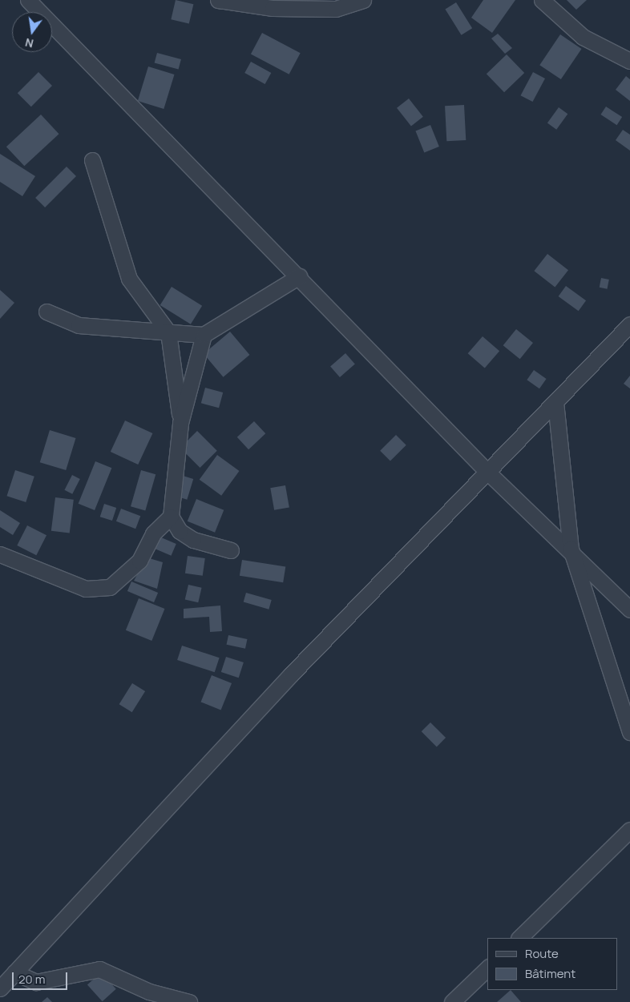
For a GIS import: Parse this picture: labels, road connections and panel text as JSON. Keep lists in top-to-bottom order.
{
  "legend": ["Route", "Bâtiment"],
  "scale_bar": "20 m",
  "north": "bottom"
}
